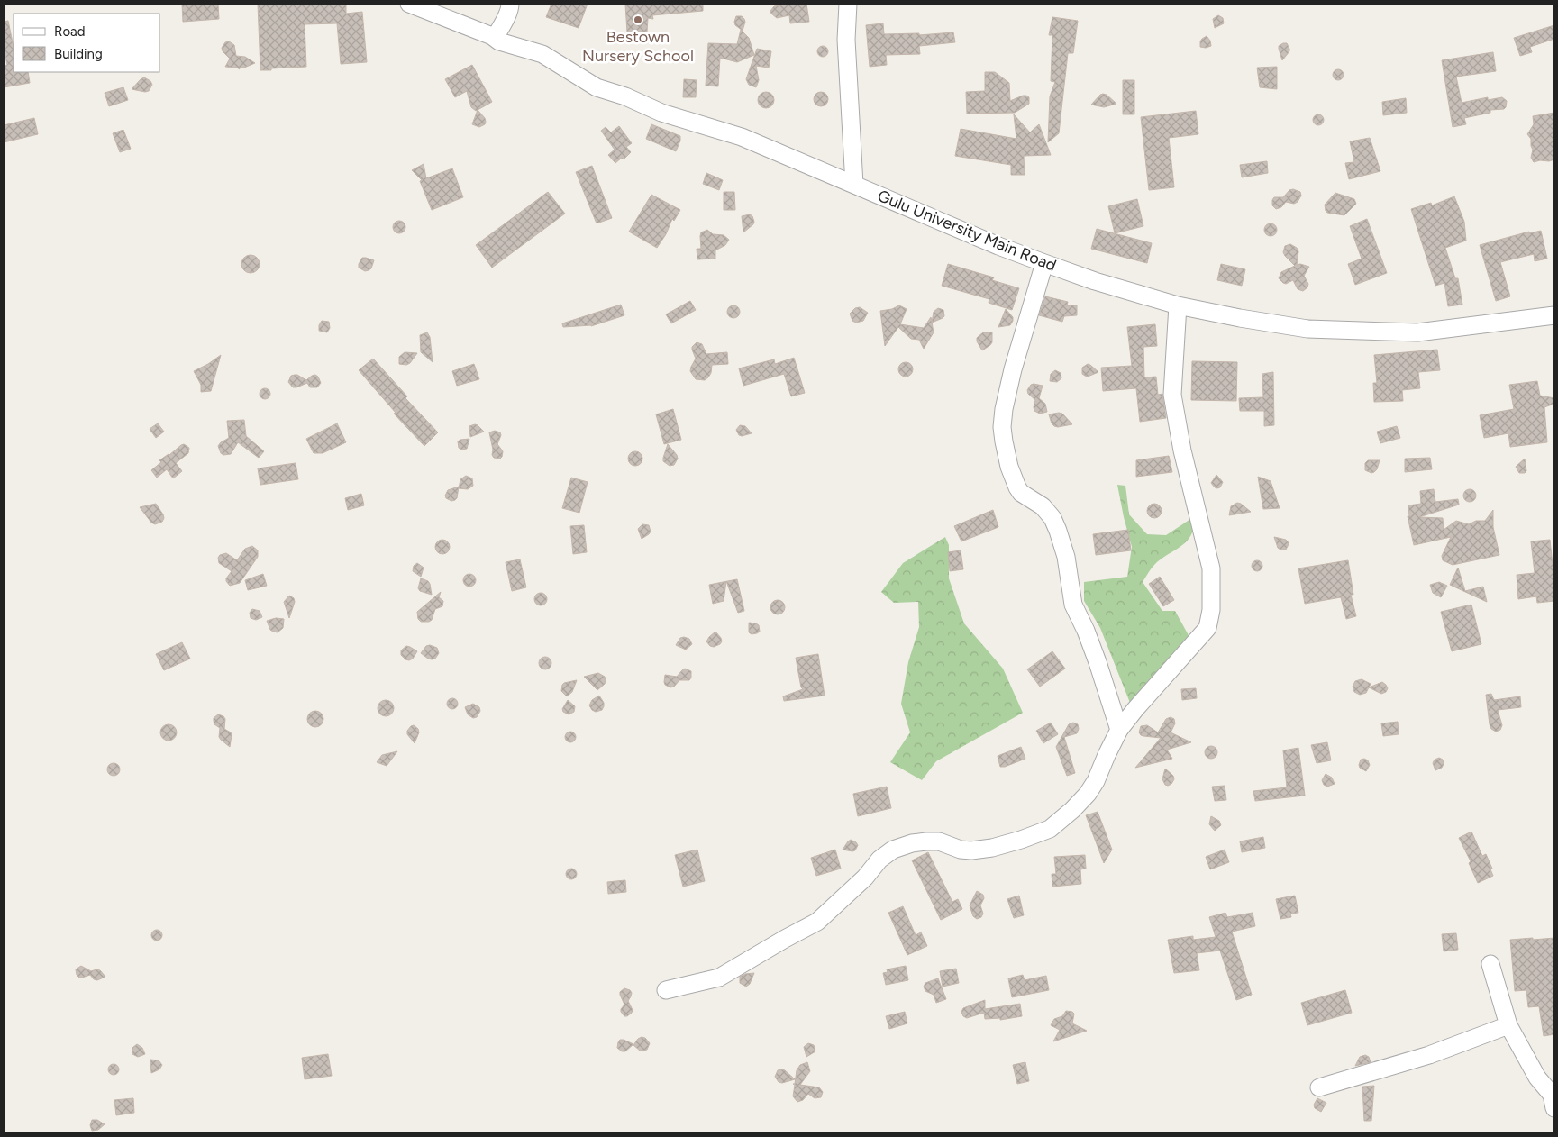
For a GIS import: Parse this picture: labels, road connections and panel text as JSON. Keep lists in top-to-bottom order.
{
  "streets": {
    "street": ["Gulu University Main Road"]
  },
  "places": ["Bestown Nursery School"],
  "legend": ["Road", "Building"]
}
